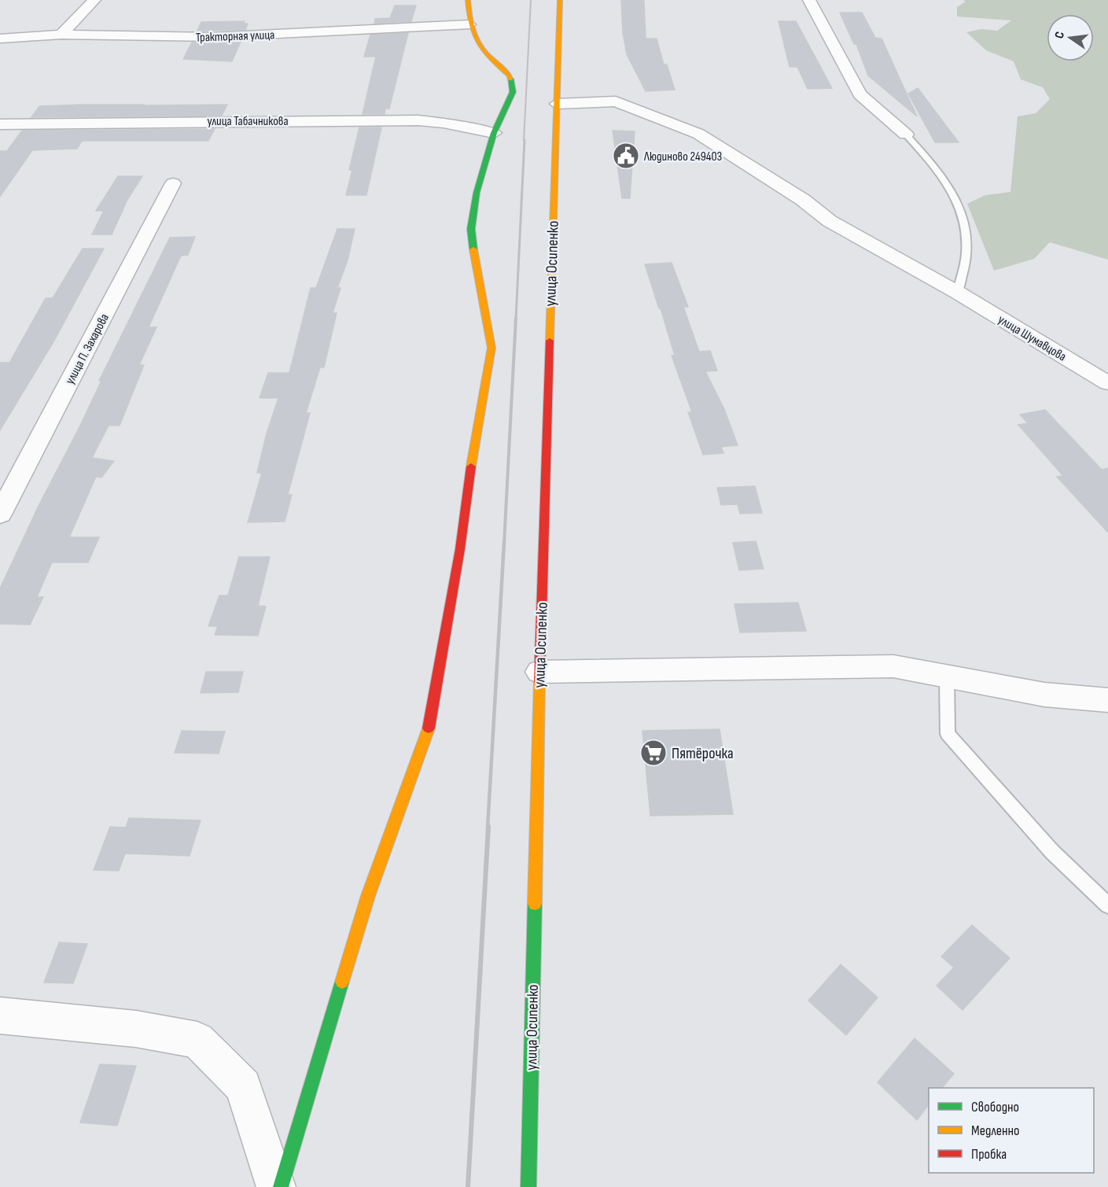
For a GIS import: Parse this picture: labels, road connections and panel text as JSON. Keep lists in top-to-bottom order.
{
  "streets": {
    "street": [
      "Тракторная улица",
      "улица Табачникова",
      "улица Осипенко",
      "улица Шумавцова",
      "улица П. Захарова"
    ]
  },
  "places": {
    "public building": ["Людиново 249403"],
    "supermarket": ["Пятёрочка"]
  },
  "legend": ["Свободно", "Медленно", "Пробка"],
  "north": "left"
}
